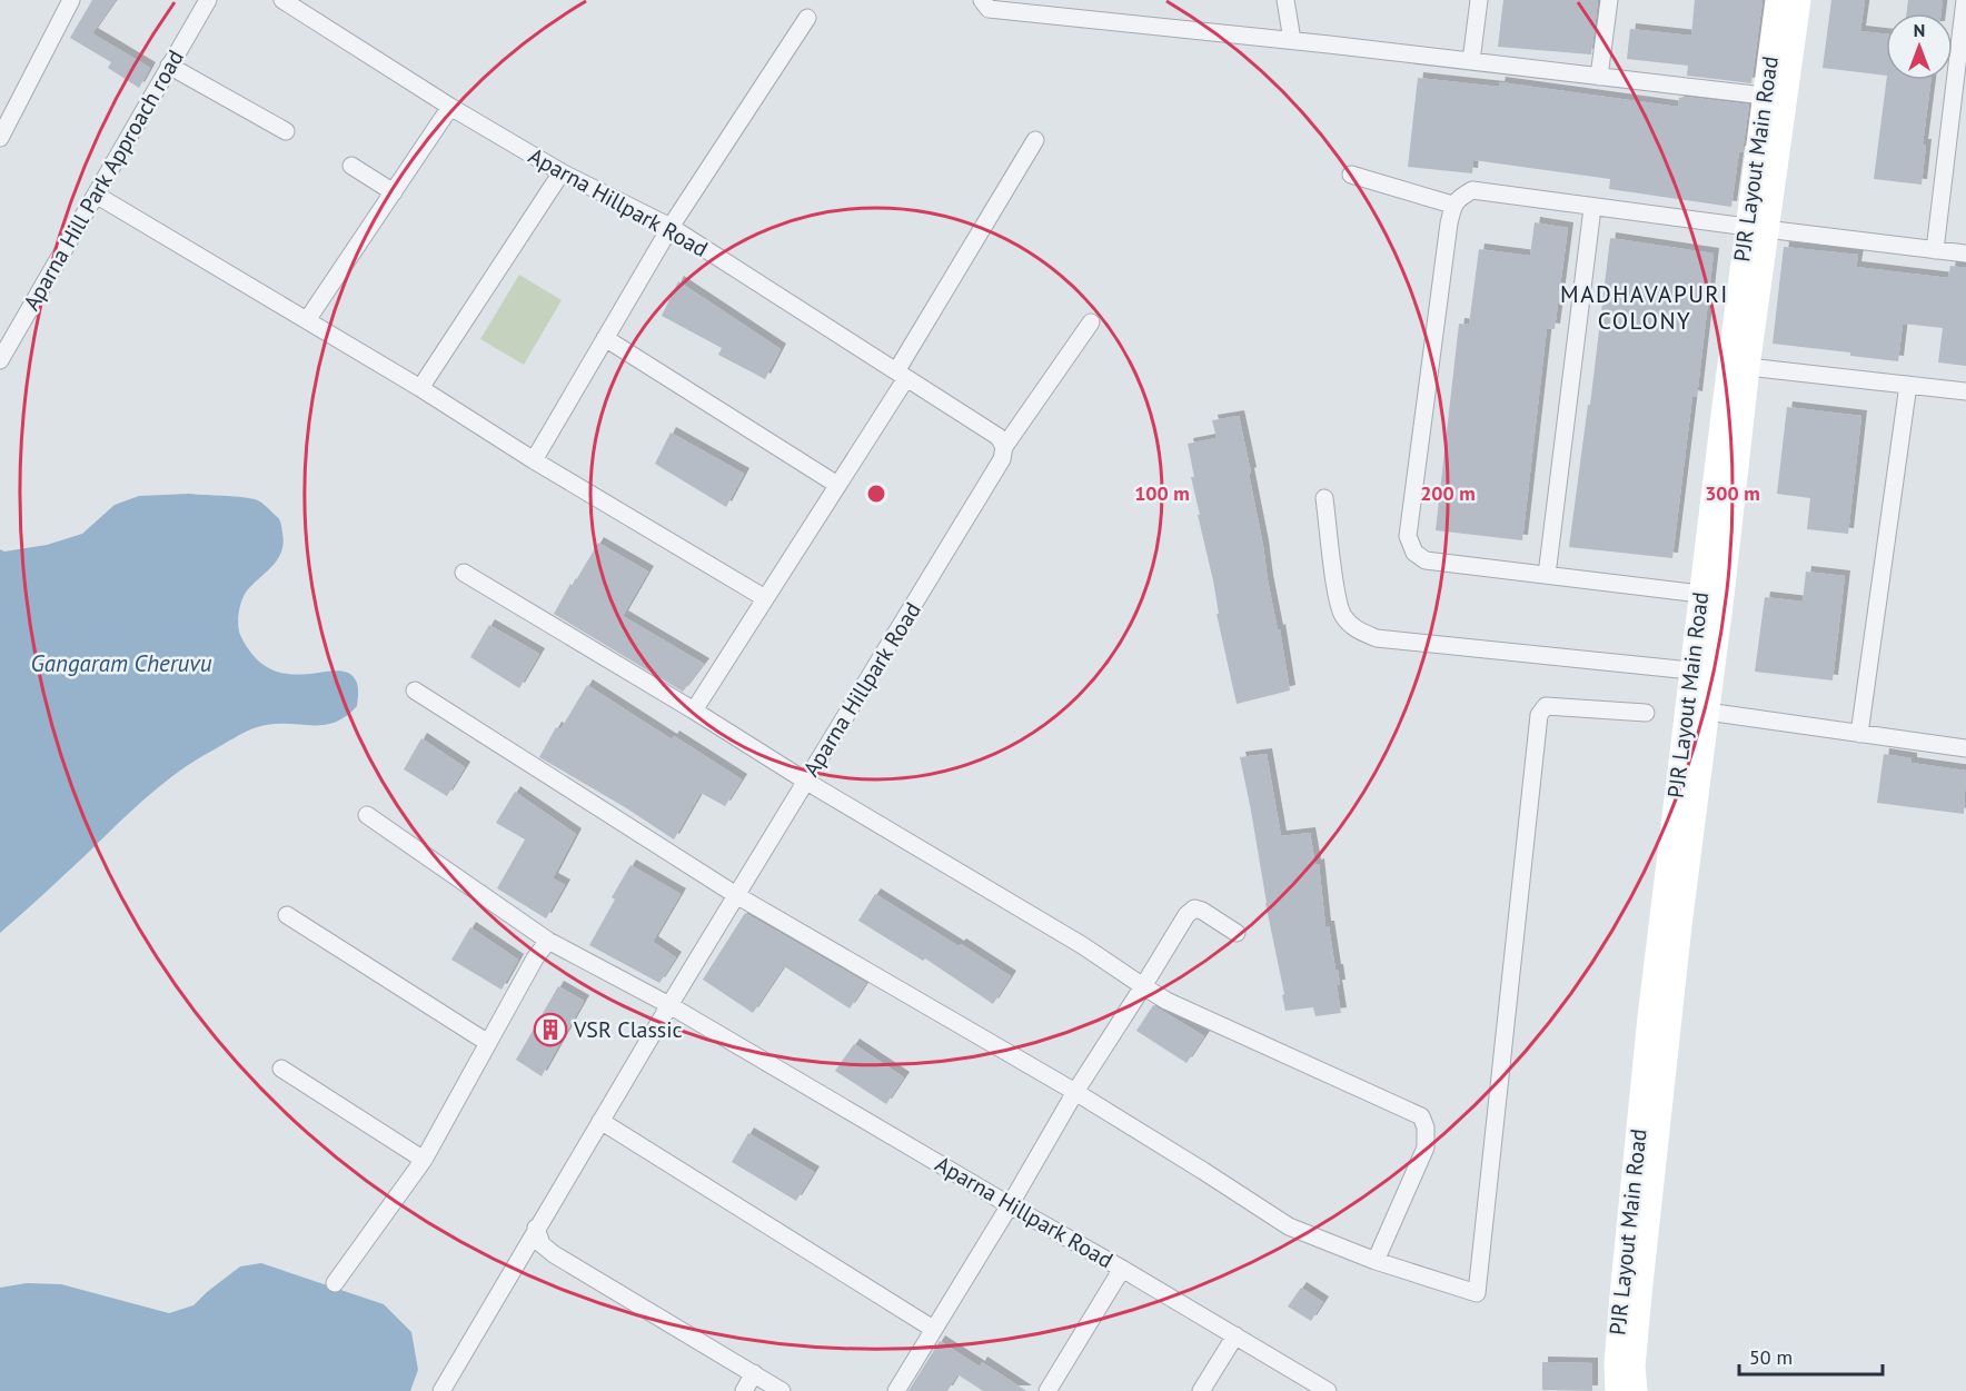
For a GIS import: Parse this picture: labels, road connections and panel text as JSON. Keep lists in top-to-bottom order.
{
  "streets": {
    "street": ["PJR Layout Main Road", "Aparna Hill Park Approach road", "Aparna Hillpark Road"]
  },
  "districts": ["MADHAVAPURI COLONY"],
  "water": ["Gangaram Cheruvu"],
  "places": {
    "building": ["VSR Classic"]
  },
  "scale_bar": "50 m",
  "north": "top",
  "rings": ["100 m", "200 m", "300 m"]
}
